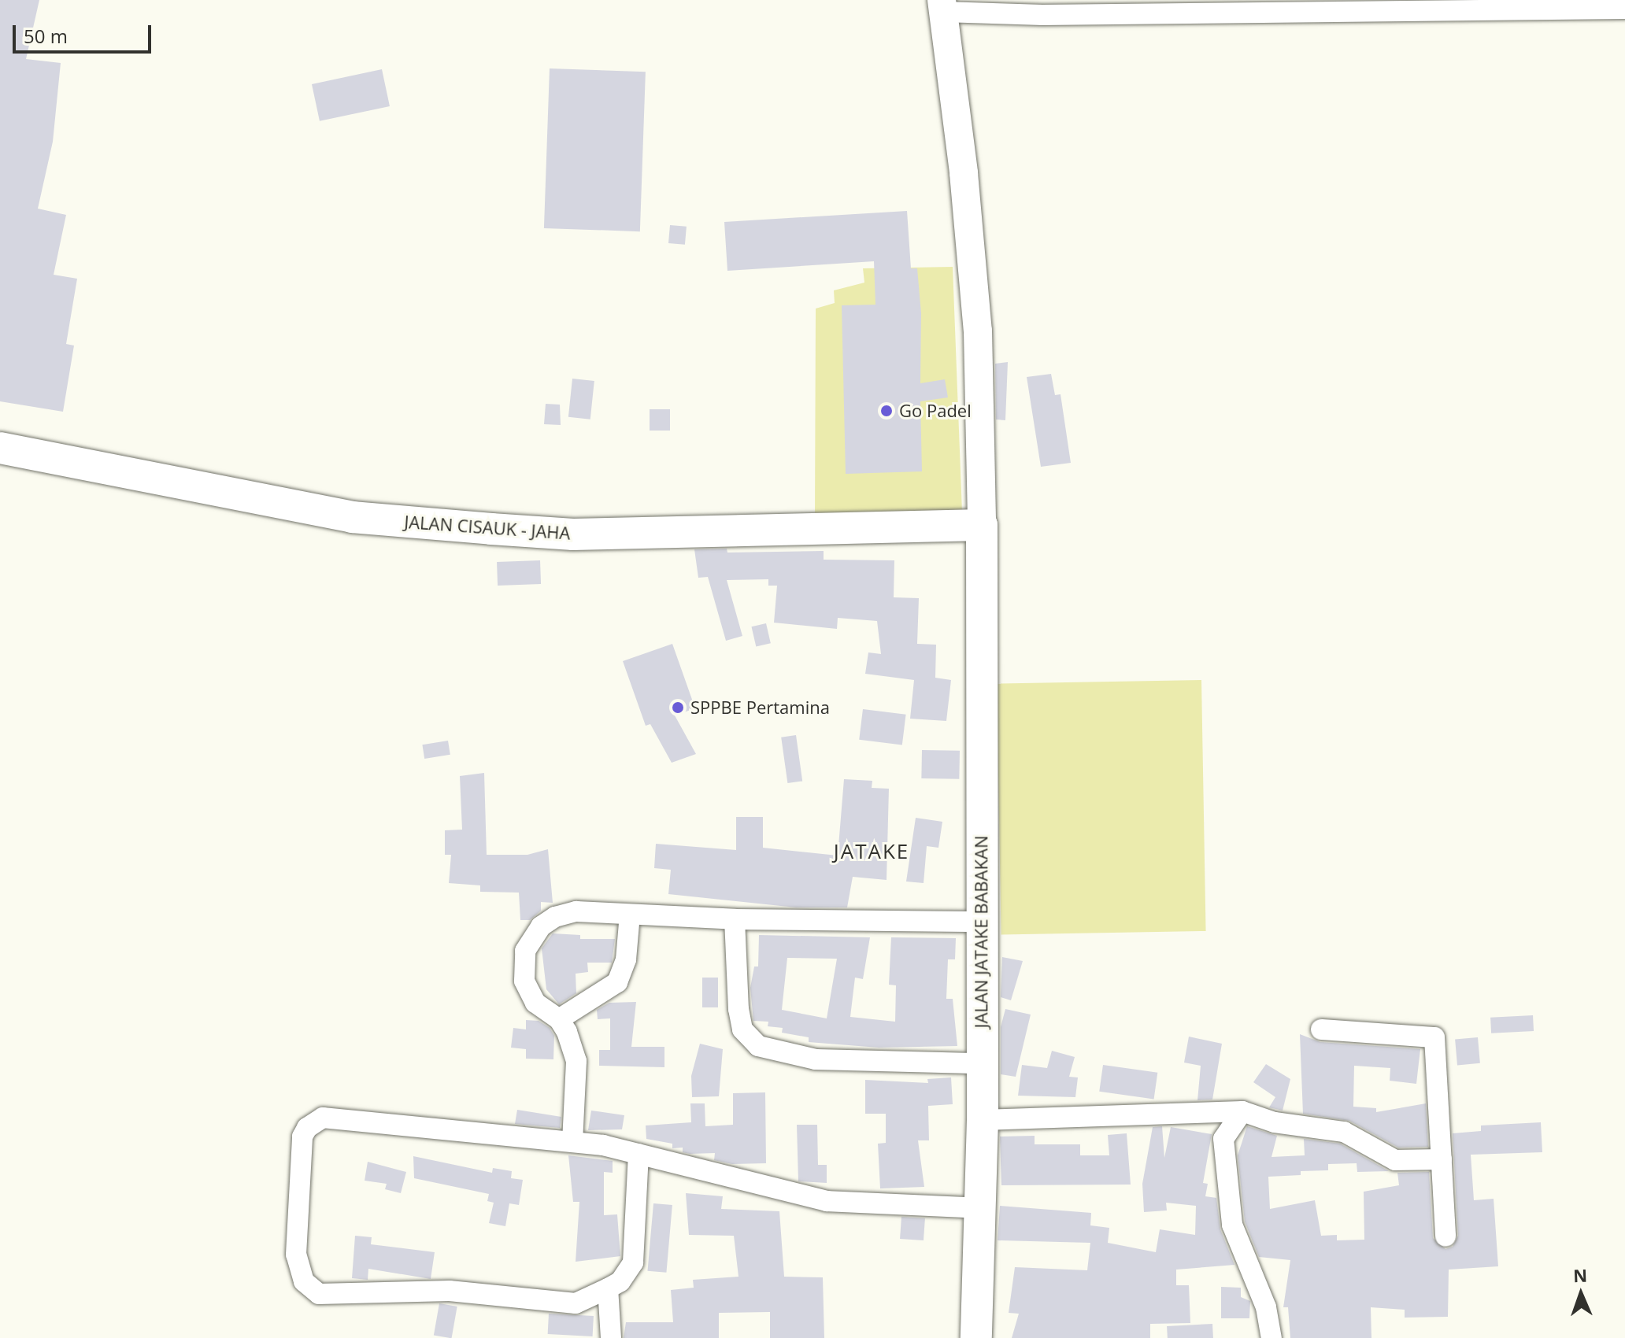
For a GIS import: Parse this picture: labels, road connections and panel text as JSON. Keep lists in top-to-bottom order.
{
  "streets": {
    "main road": ["JALAN CISAUK - JAHA", "JALAN JATAKE BABAKAN"]
  },
  "crossings": [
    ["JALAN CISAUK - JAHA", "JALAN JATAKE BABAKAN"]
  ],
  "districts": ["JATAKE"],
  "places": ["Go Padel", "SPPBE Pertamina"],
  "scale_bar": "50 m",
  "north": "top"
}
